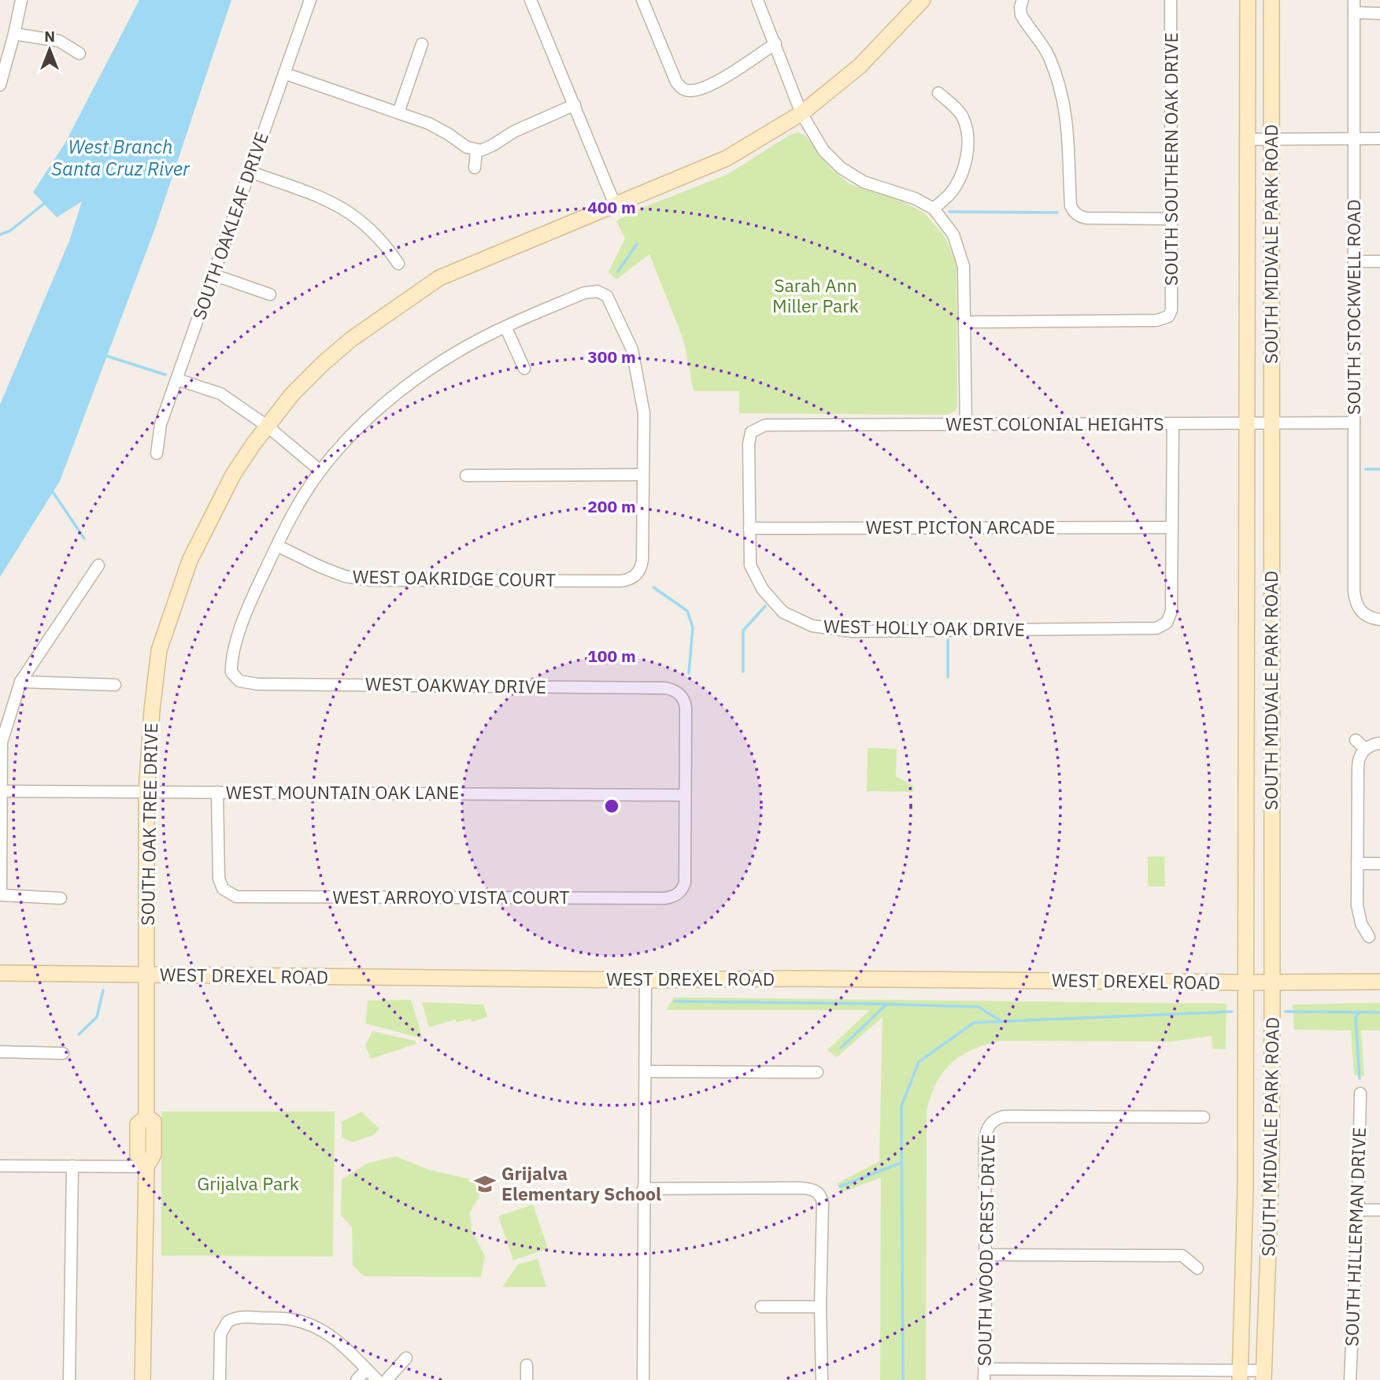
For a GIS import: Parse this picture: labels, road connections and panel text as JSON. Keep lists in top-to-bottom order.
{
  "streets": {
    "street": [
      "SOUTH SOUTHERN OAK DRIVE",
      "SOUTH OAKLEAF DRIVE",
      "SOUTH MIDVALE PARK ROAD",
      "SOUTH STOCKWELL ROAD",
      "WEST COLONIAL HEIGHTS",
      "WEST PICTON ARCADE",
      "WEST OAKRIDGE COURT",
      "WEST HOLLY OAK DRIVE",
      "WEST OAKWAY DRIVE",
      "WEST MOUNTAIN OAK LANE",
      "SOUTH OAK TREE DRIVE",
      "WEST ARROYO VISTA COURT",
      "WEST DREXEL ROAD",
      "SOUTH HILLERMAN DRIVE",
      "SOUTH WOOD CREST DRIVE"
    ]
  },
  "crossings": [
    ["SOUTH MIDVALE PARK ROAD", "WEST COLONIAL HEIGHTS"],
    ["SOUTH MIDVALE PARK ROAD", "WEST DREXEL ROAD"],
    ["SOUTH STOCKWELL ROAD", "WEST COLONIAL HEIGHTS"],
    ["WEST COLONIAL HEIGHTS", "WEST HOLLY OAK DRIVE"],
    ["WEST PICTON ARCADE", "WEST HOLLY OAK DRIVE"],
    ["WEST OAKRIDGE COURT", "WEST OAKWAY DRIVE"],
    ["WEST OAKWAY DRIVE", "WEST MOUNTAIN OAK LANE"],
    ["WEST OAKWAY DRIVE", "WEST ARROYO VISTA COURT"],
    ["WEST MOUNTAIN OAK LANE", "SOUTH OAK TREE DRIVE"],
    ["WEST MOUNTAIN OAK LANE", "WEST ARROYO VISTA COURT"],
    ["SOUTH OAK TREE DRIVE", "WEST DREXEL ROAD"]
  ],
  "water": ["West Branch Santa Cruz River"],
  "parks": ["Sarah Ann Miller Park", "Grijalva Park"],
  "places": {
    "school or university": ["Grijalva Elementary School"]
  },
  "north": "top",
  "rings": [
    "400 m",
    "300 m",
    "200 m",
    "100 m"
  ]
}
